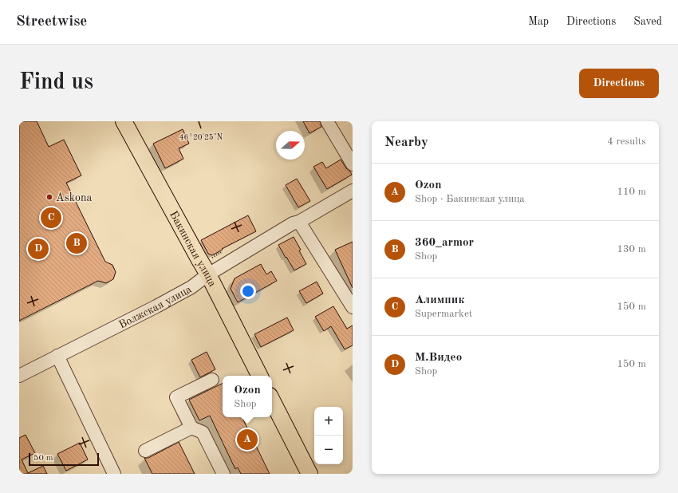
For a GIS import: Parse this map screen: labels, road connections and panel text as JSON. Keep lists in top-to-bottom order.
{
  "streets": {
    "main road": ["Бакинская улица"],
    "street": ["Волжская улица"]
  },
  "crossings": [
    ["Бакинская улица", "Волжская улица"]
  ],
  "places": ["Askona"],
  "scale_bar": "50 m",
  "north": "right",
  "page": {
    "header": "Streetwise",
    "nav": ["Map", "Directions", "Saved"],
    "buttons": "Directions",
    "title": "Find us",
    "heading": ["Nearby", "4 results"],
    "list": [
      {
        "mark": "A",
        "name": "Ozon",
        "note": "Shop · Бакинская улица",
        "value": "110 m"
      },
      {
        "mark": "B",
        "name": "360_armor",
        "note": "Shop",
        "value": "130 m"
      },
      {
        "mark": "C",
        "name": "Алимпик",
        "note": "Supermarket",
        "value": "150 m"
      },
      {
        "mark": "D",
        "name": "М.Видео",
        "note": "Shop",
        "value": "150 m"
      }
    ],
    "pins": [
      "C",
      "B",
      "D",
      "A"
    ],
    "popup": ["Ozon", "Shop"],
    "map_buttons": ["+", "−"],
    "scale": "50 m"
  },
  "coordinates": ["46°20'25\"N"]
}
